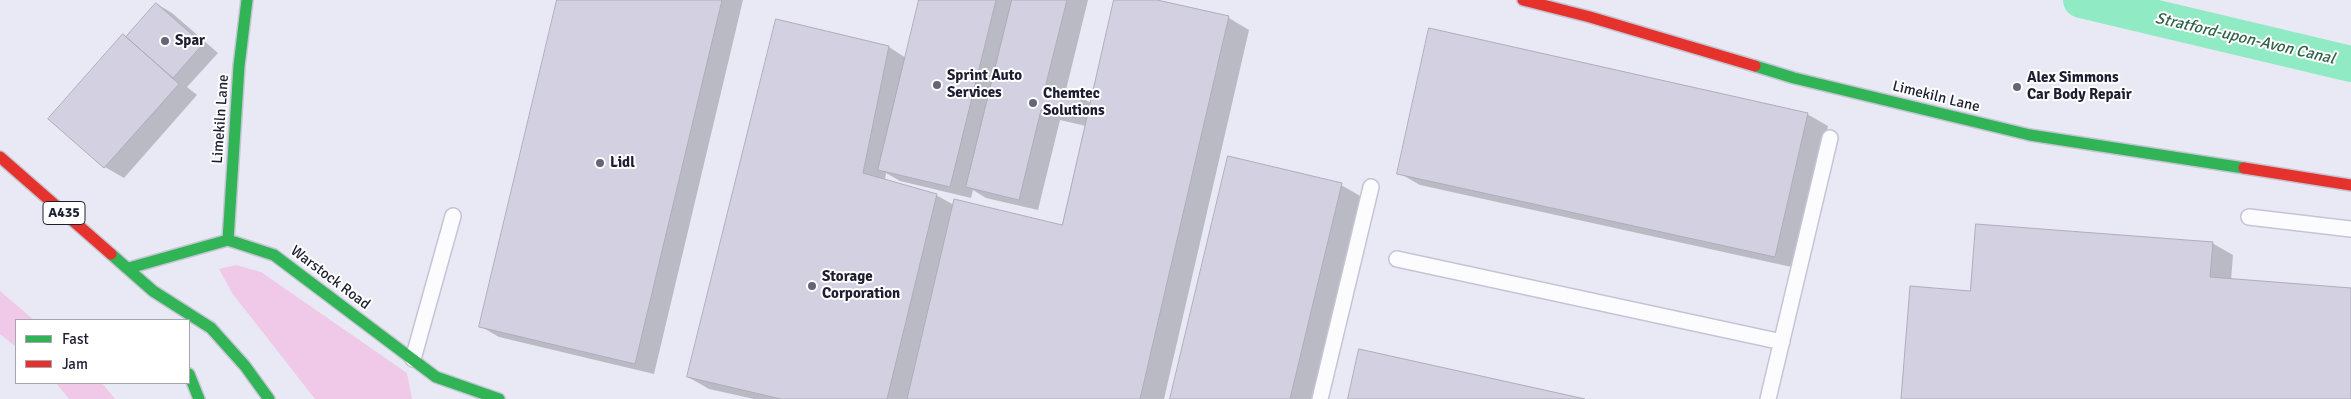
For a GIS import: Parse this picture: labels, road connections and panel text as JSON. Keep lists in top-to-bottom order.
{
  "streets": {
    "main road": ["Limekiln Lane", "A435", "Warstock Road"]
  },
  "crossings": [
    ["Limekiln Lane", "Warstock Road"]
  ],
  "water": ["Stratford-upon-Avon Canal"],
  "places": [
    "Spar",
    "Sprint Auto Services",
    "Alex Simmons Car Body Repair",
    "Chemtec Solutions",
    "Lidl",
    "Storage Corporation"
  ],
  "legend": ["Fast", "Jam"]
}
